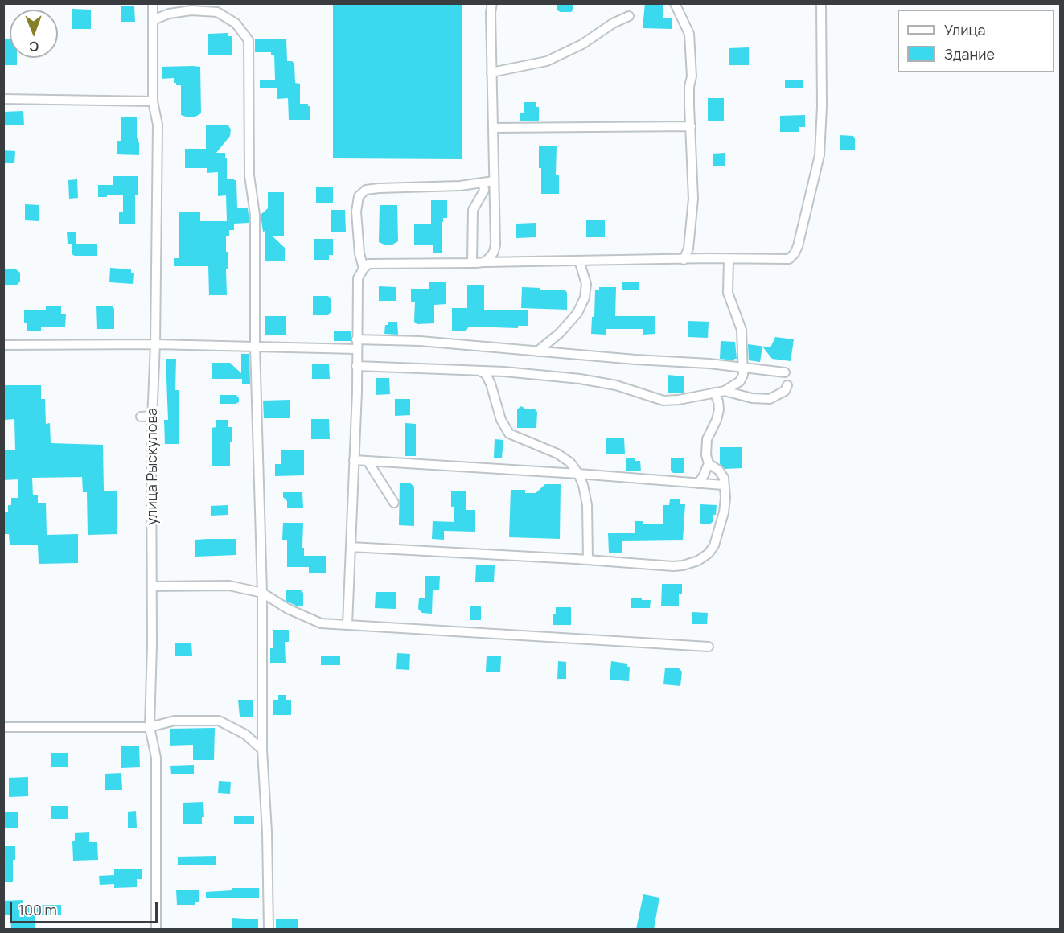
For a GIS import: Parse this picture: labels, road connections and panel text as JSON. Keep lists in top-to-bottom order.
{
  "streets": {
    "street": ["улица Рыскулова"]
  },
  "legend": ["Улица", "Здание"],
  "scale_bar": "100 m",
  "north": "bottom"
}
